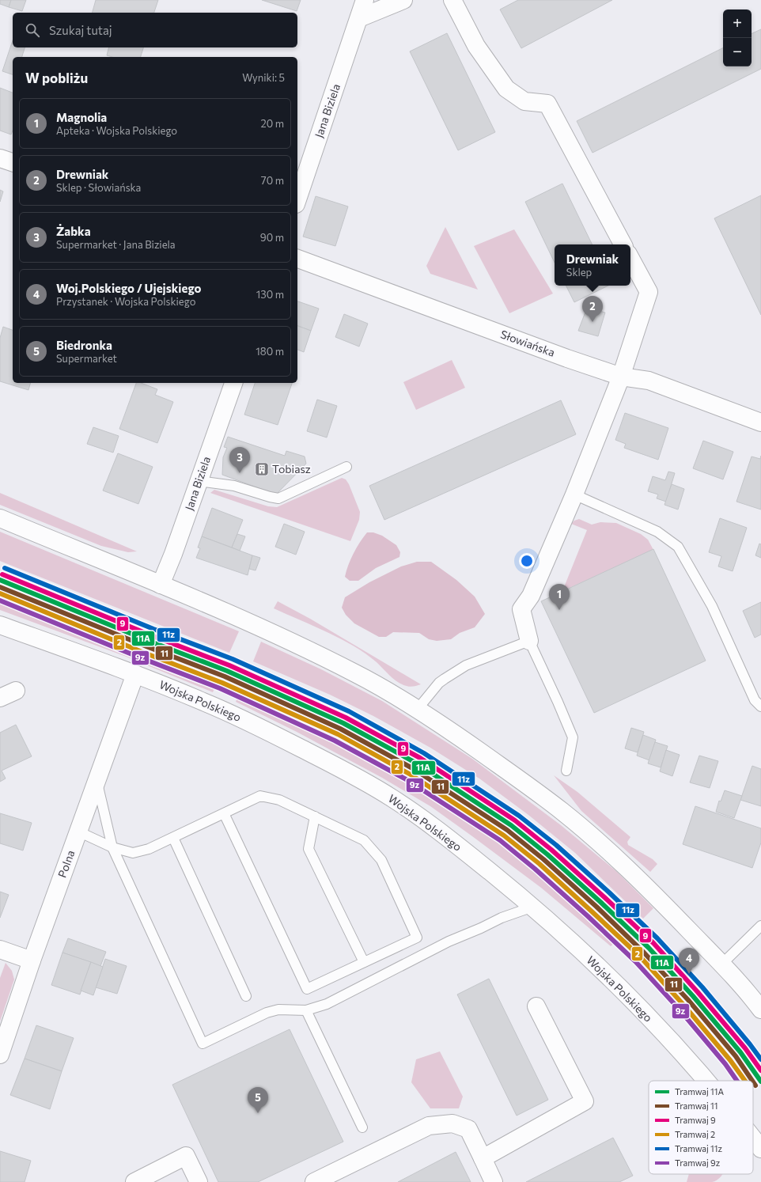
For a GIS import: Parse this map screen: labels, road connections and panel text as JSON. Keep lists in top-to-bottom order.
{
  "streets": {
    "street": [
      "Jana Biziela",
      "Słowiańska",
      "Wojska Polskiego",
      "Polna"
    ]
  },
  "crossings": [
    ["Wojska Polskiego", "Polna"]
  ],
  "places": {
    "building": ["Tobiasz"]
  },
  "lines": [
    "tram line 11z",
    "tram line 9",
    "tram line 11A",
    "tram line 11",
    "tram line 2",
    "tram line 9z"
  ],
  "legend": [
    "Tramwaj 11A",
    "Tramwaj 11",
    "Tramwaj 9",
    "Tramwaj 2",
    "Tramwaj 11z",
    "Tramwaj 9z"
  ],
  "page": {
    "map_buttons": ["+", "−"],
    "search": "Szukaj tutaj",
    "heading": ["W pobliżu", "Wyniki: 5"],
    "list": [
      {
        "mark": "1",
        "name": "Magnolia",
        "note": "Apteka · Wojska Polskiego",
        "value": "20 m"
      },
      {
        "mark": "2",
        "name": "Drewniak",
        "note": "Sklep · Słowiańska",
        "value": "70 m"
      },
      {
        "mark": "3",
        "name": "Żabka",
        "note": "Supermarket · Jana Biziela",
        "value": "90 m"
      },
      {
        "mark": "4",
        "name": "Woj.Polskiego / Ujejskiego",
        "note": "Przystanek · Wojska Polskiego",
        "value": "130 m"
      },
      {
        "mark": "5",
        "name": "Biedronka",
        "note": "Supermarket",
        "value": "180 m"
      }
    ],
    "popup": ["Drewniak", "Sklep"],
    "pins": [
      "2",
      "3",
      "1",
      "4",
      "5"
    ]
  }
}
